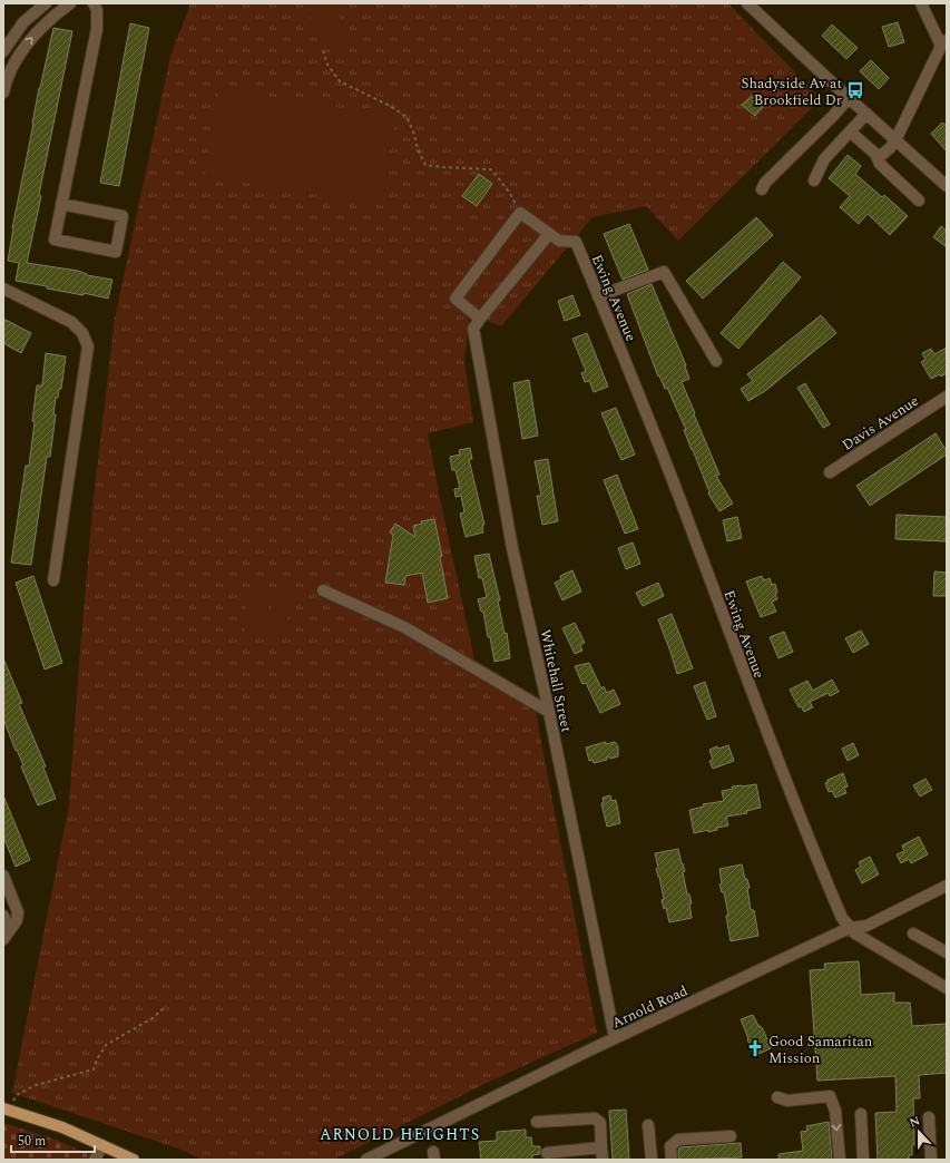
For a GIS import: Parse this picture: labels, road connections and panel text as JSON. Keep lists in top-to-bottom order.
{
  "streets": {
    "street": [
      "Ewing Avenue",
      "Davis Avenue",
      "Whitehall Street",
      "Arnold Road"
    ]
  },
  "crossings": [
    ["Ewing Avenue", "Arnold Road"],
    ["Whitehall Street", "Arnold Road"]
  ],
  "districts": ["ARNOLD HEIGHTS"],
  "places": {
    "bus stop": ["Shadyside Av at Brookfield Dr"],
    "church": ["Good Samaritan Mission"]
  },
  "scale_bar": "50 m",
  "north": "top"
}
